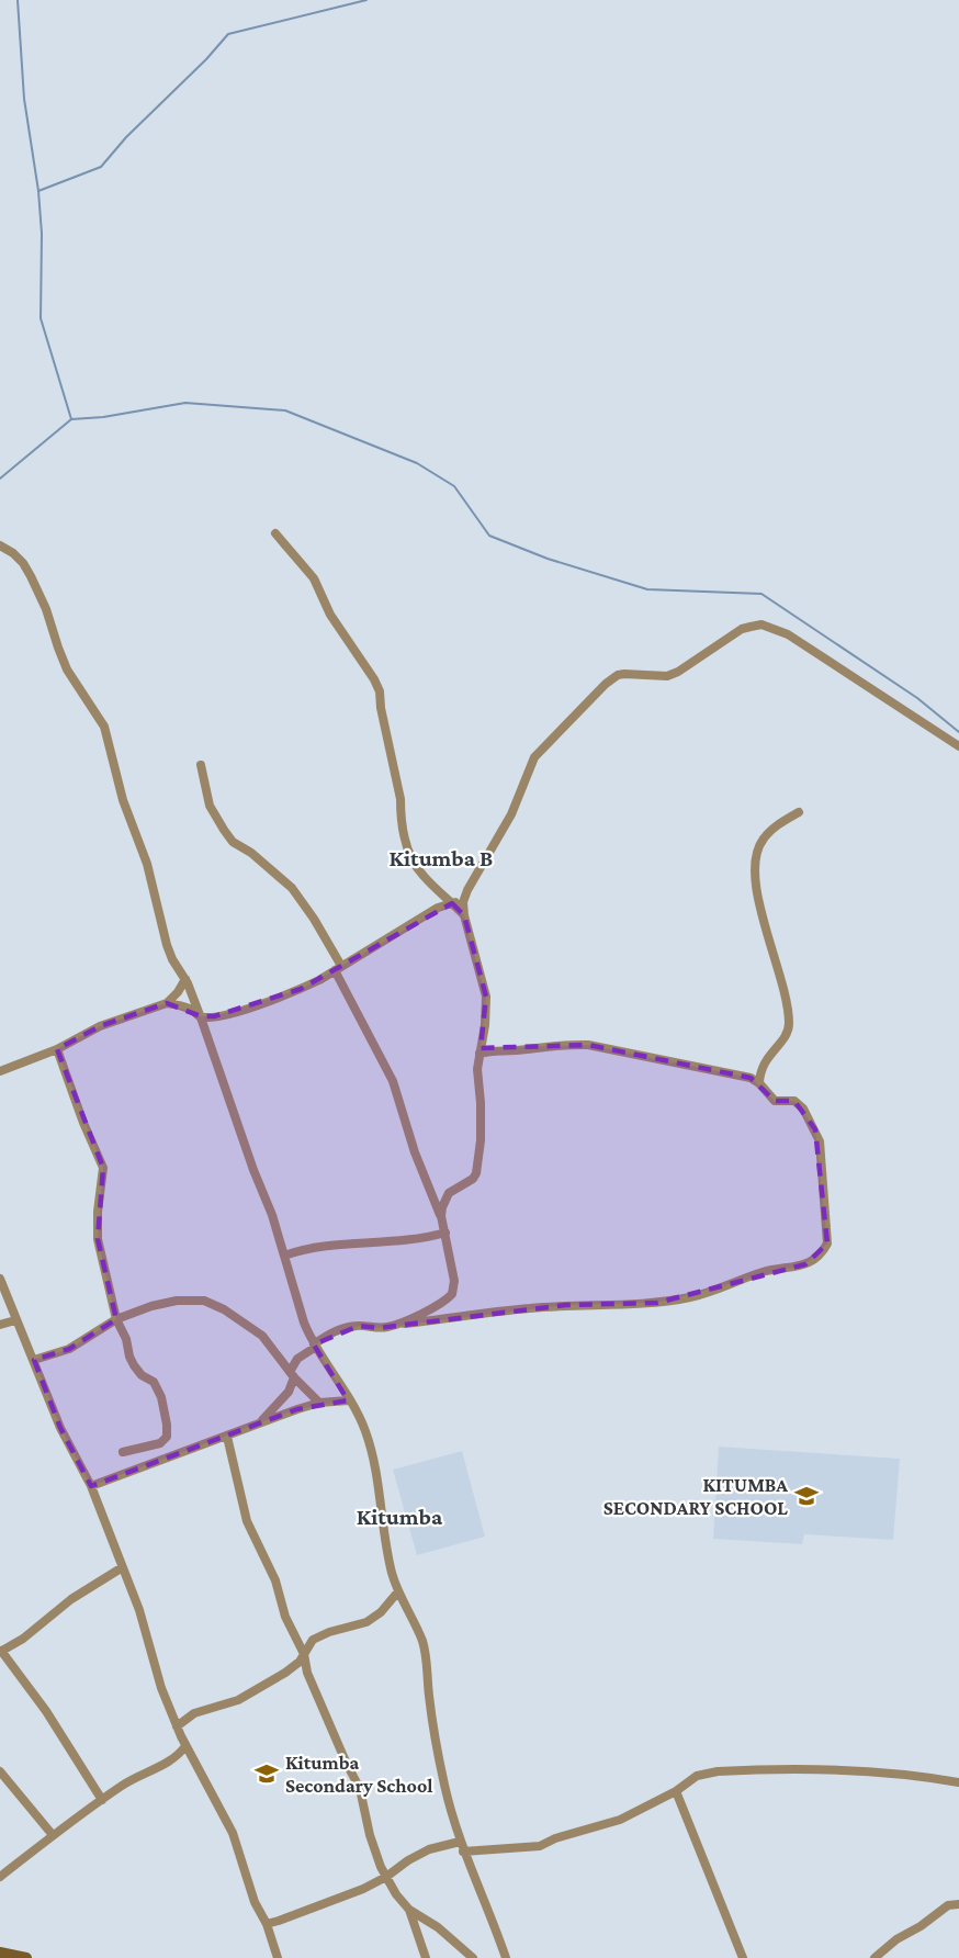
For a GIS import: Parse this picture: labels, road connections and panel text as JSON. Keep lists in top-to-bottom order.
{
  "districts": ["Kitumba B", "Kitumba"],
  "places": {
    "school or university": ["KITUMBA SECONDARY SCHOOL", "Kitumba Secondary School"]
  }
}
